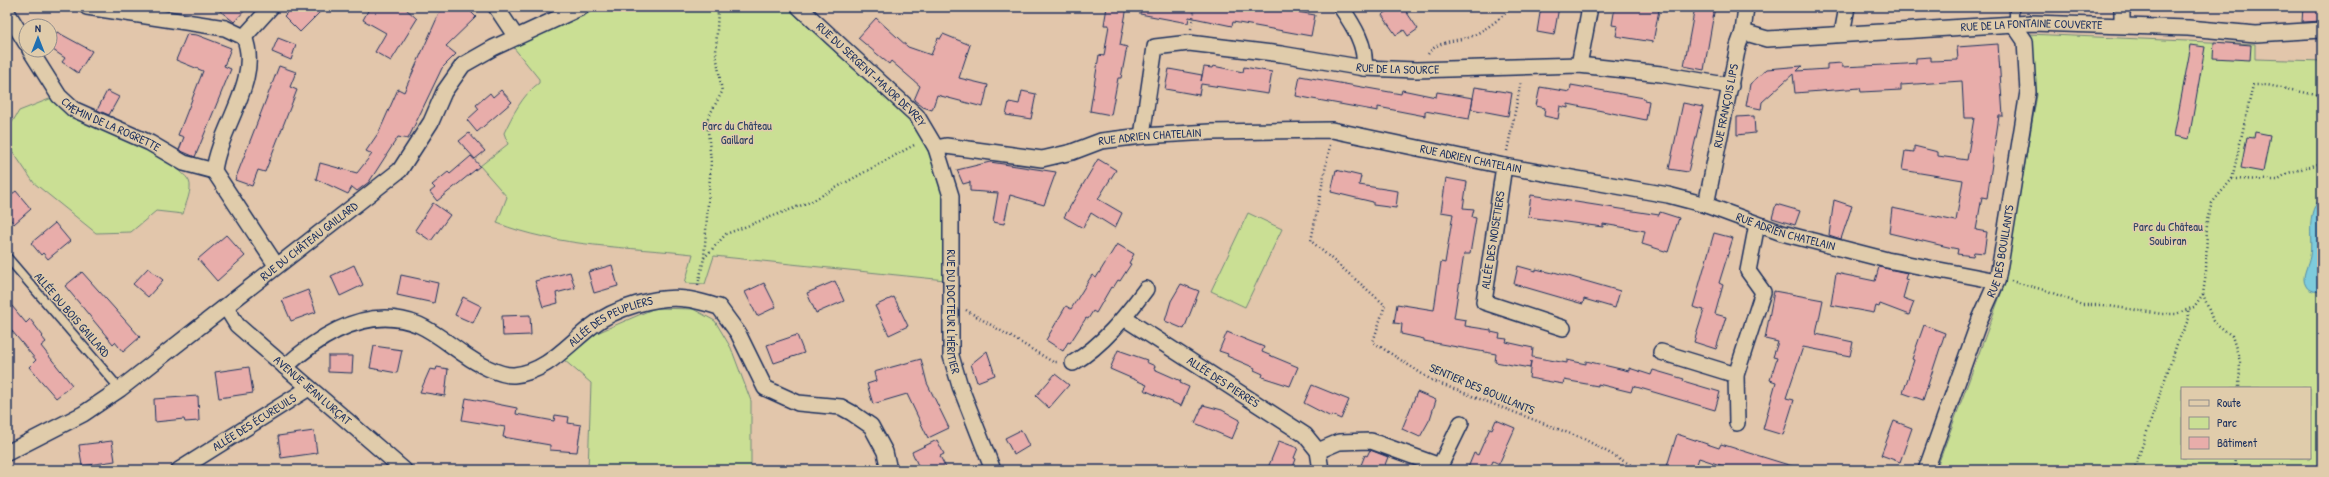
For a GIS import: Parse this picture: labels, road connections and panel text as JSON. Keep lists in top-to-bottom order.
{
  "streets": {
    "street": [
      "RUE DE LA FONTAINE COUVERTE",
      "RUE DE LA SOURCE",
      "RUE DU SERGENT-MAJOR DEVREY",
      "RUE FRANÇOIS LIPS",
      "CHEMIN DE LA ROGRETTE",
      "RUE ADRIEN CHATELAIN",
      "ALLÉE DES NOISETIERS",
      "RUE DU CHÂTEAU GAILLARD",
      "RUE DES BOUILLANTS",
      "RUE DU DOCTEUR L'HÉRITIER",
      "ALLÉE DES PEUPLIERS",
      "ALLÉE DES PIERRES",
      "AVENUE JEAN LURÇAT",
      "ALLÉE DES ÉCUREUILS"
    ],
    "lane": ["ALLÉE DU BOIS GAILLARD"],
    "path": ["SENTIER DES BOUILLANTS"]
  },
  "crossings": [
    ["RUE DE LA FONTAINE COUVERTE", "RUE FRANÇOIS LIPS"],
    ["RUE DE LA FONTAINE COUVERTE", "RUE DES BOUILLANTS"],
    ["RUE DE LA SOURCE", "RUE FRANÇOIS LIPS"],
    ["RUE DE LA SOURCE", "RUE ADRIEN CHATELAIN"],
    ["RUE DU SERGENT-MAJOR DEVREY", "RUE ADRIEN CHATELAIN"],
    ["RUE DU SERGENT-MAJOR DEVREY", "RUE DU DOCTEUR L'HÉRITIER"],
    ["RUE FRANÇOIS LIPS", "RUE ADRIEN CHATELAIN"],
    ["RUE ADRIEN CHATELAIN", "ALLÉE DES NOISETIERS"],
    ["RUE ADRIEN CHATELAIN", "RUE DES BOUILLANTS"],
    ["RUE ADRIEN CHATELAIN", "RUE DU DOCTEUR L'HÉRITIER"],
    ["RUE ADRIEN CHATELAIN", "SENTIER DES BOUILLANTS"],
    ["RUE DU CHÂTEAU GAILLARD", "ALLÉE DU BOIS GAILLARD"],
    ["RUE DU CHÂTEAU GAILLARD", "AVENUE JEAN LURÇAT"],
    ["ALLÉE DES PEUPLIERS", "AVENUE JEAN LURÇAT"],
    ["AVENUE JEAN LURÇAT", "ALLÉE DES ÉCUREUILS"]
  ],
  "parks": ["Parc du Château Gaillard", "Parc du Château Soubiran"],
  "legend": ["Route", "Parc", "Bâtiment"],
  "north": "top"
}
